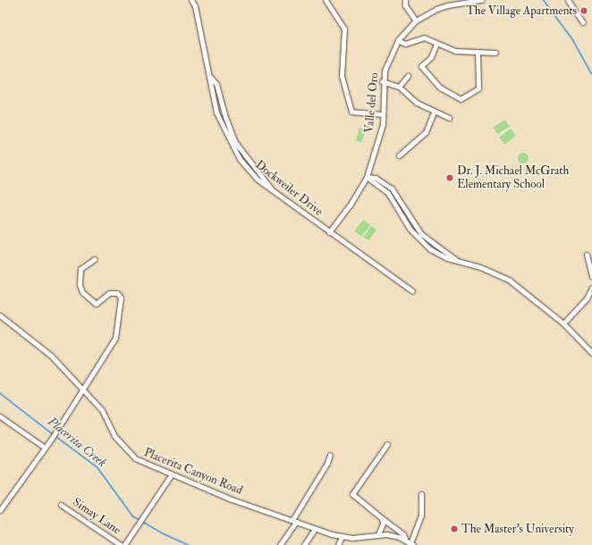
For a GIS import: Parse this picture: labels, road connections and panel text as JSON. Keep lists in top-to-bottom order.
{
  "streets": {
    "street": [
      "Valle del Oro",
      "Dockweiler Drive",
      "Placerita Canyon Road",
      "Simay Lane"
    ]
  },
  "crossings": [
    ["Valle del Oro", "Dockweiler Drive"]
  ],
  "water": ["Placerita Creek"],
  "places": ["The Village Apartments", "Dr. J. Michael McGrath Elementary School", "The Master's University"]
}
